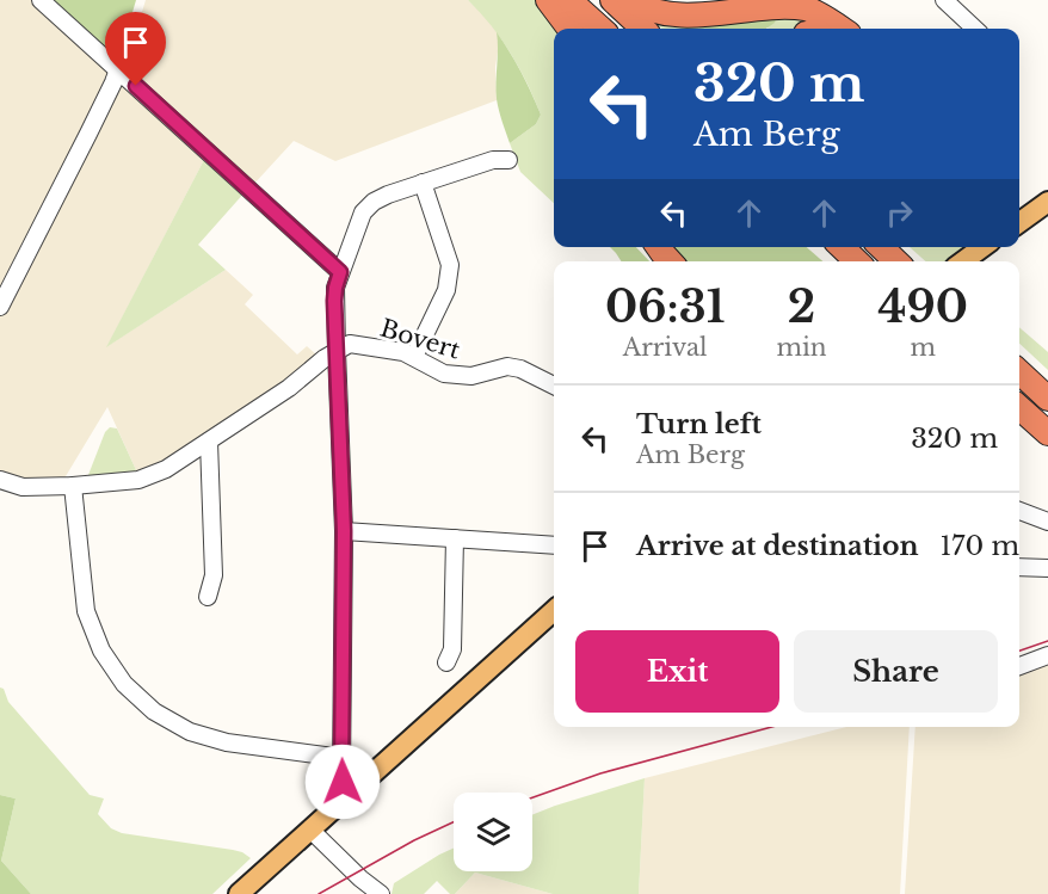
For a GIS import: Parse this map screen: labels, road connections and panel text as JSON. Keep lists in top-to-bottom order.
{
  "streets": {
    "street": ["Bovert"]
  },
  "page": {
    "turn": ["320 m", "Am Berg"],
    "eta": [
      "06:31",
      "Arrival",
      "2",
      "min",
      "490",
      "m"
    ],
    "list": [
      {
        "name": "Turn left",
        "note": "Am Berg",
        "value": "320 m"
      },
      {
        "name": "Arrive at destination",
        "value": "170 m"
      }
    ],
    "buttons": ["Exit", "Share"]
  }
}
